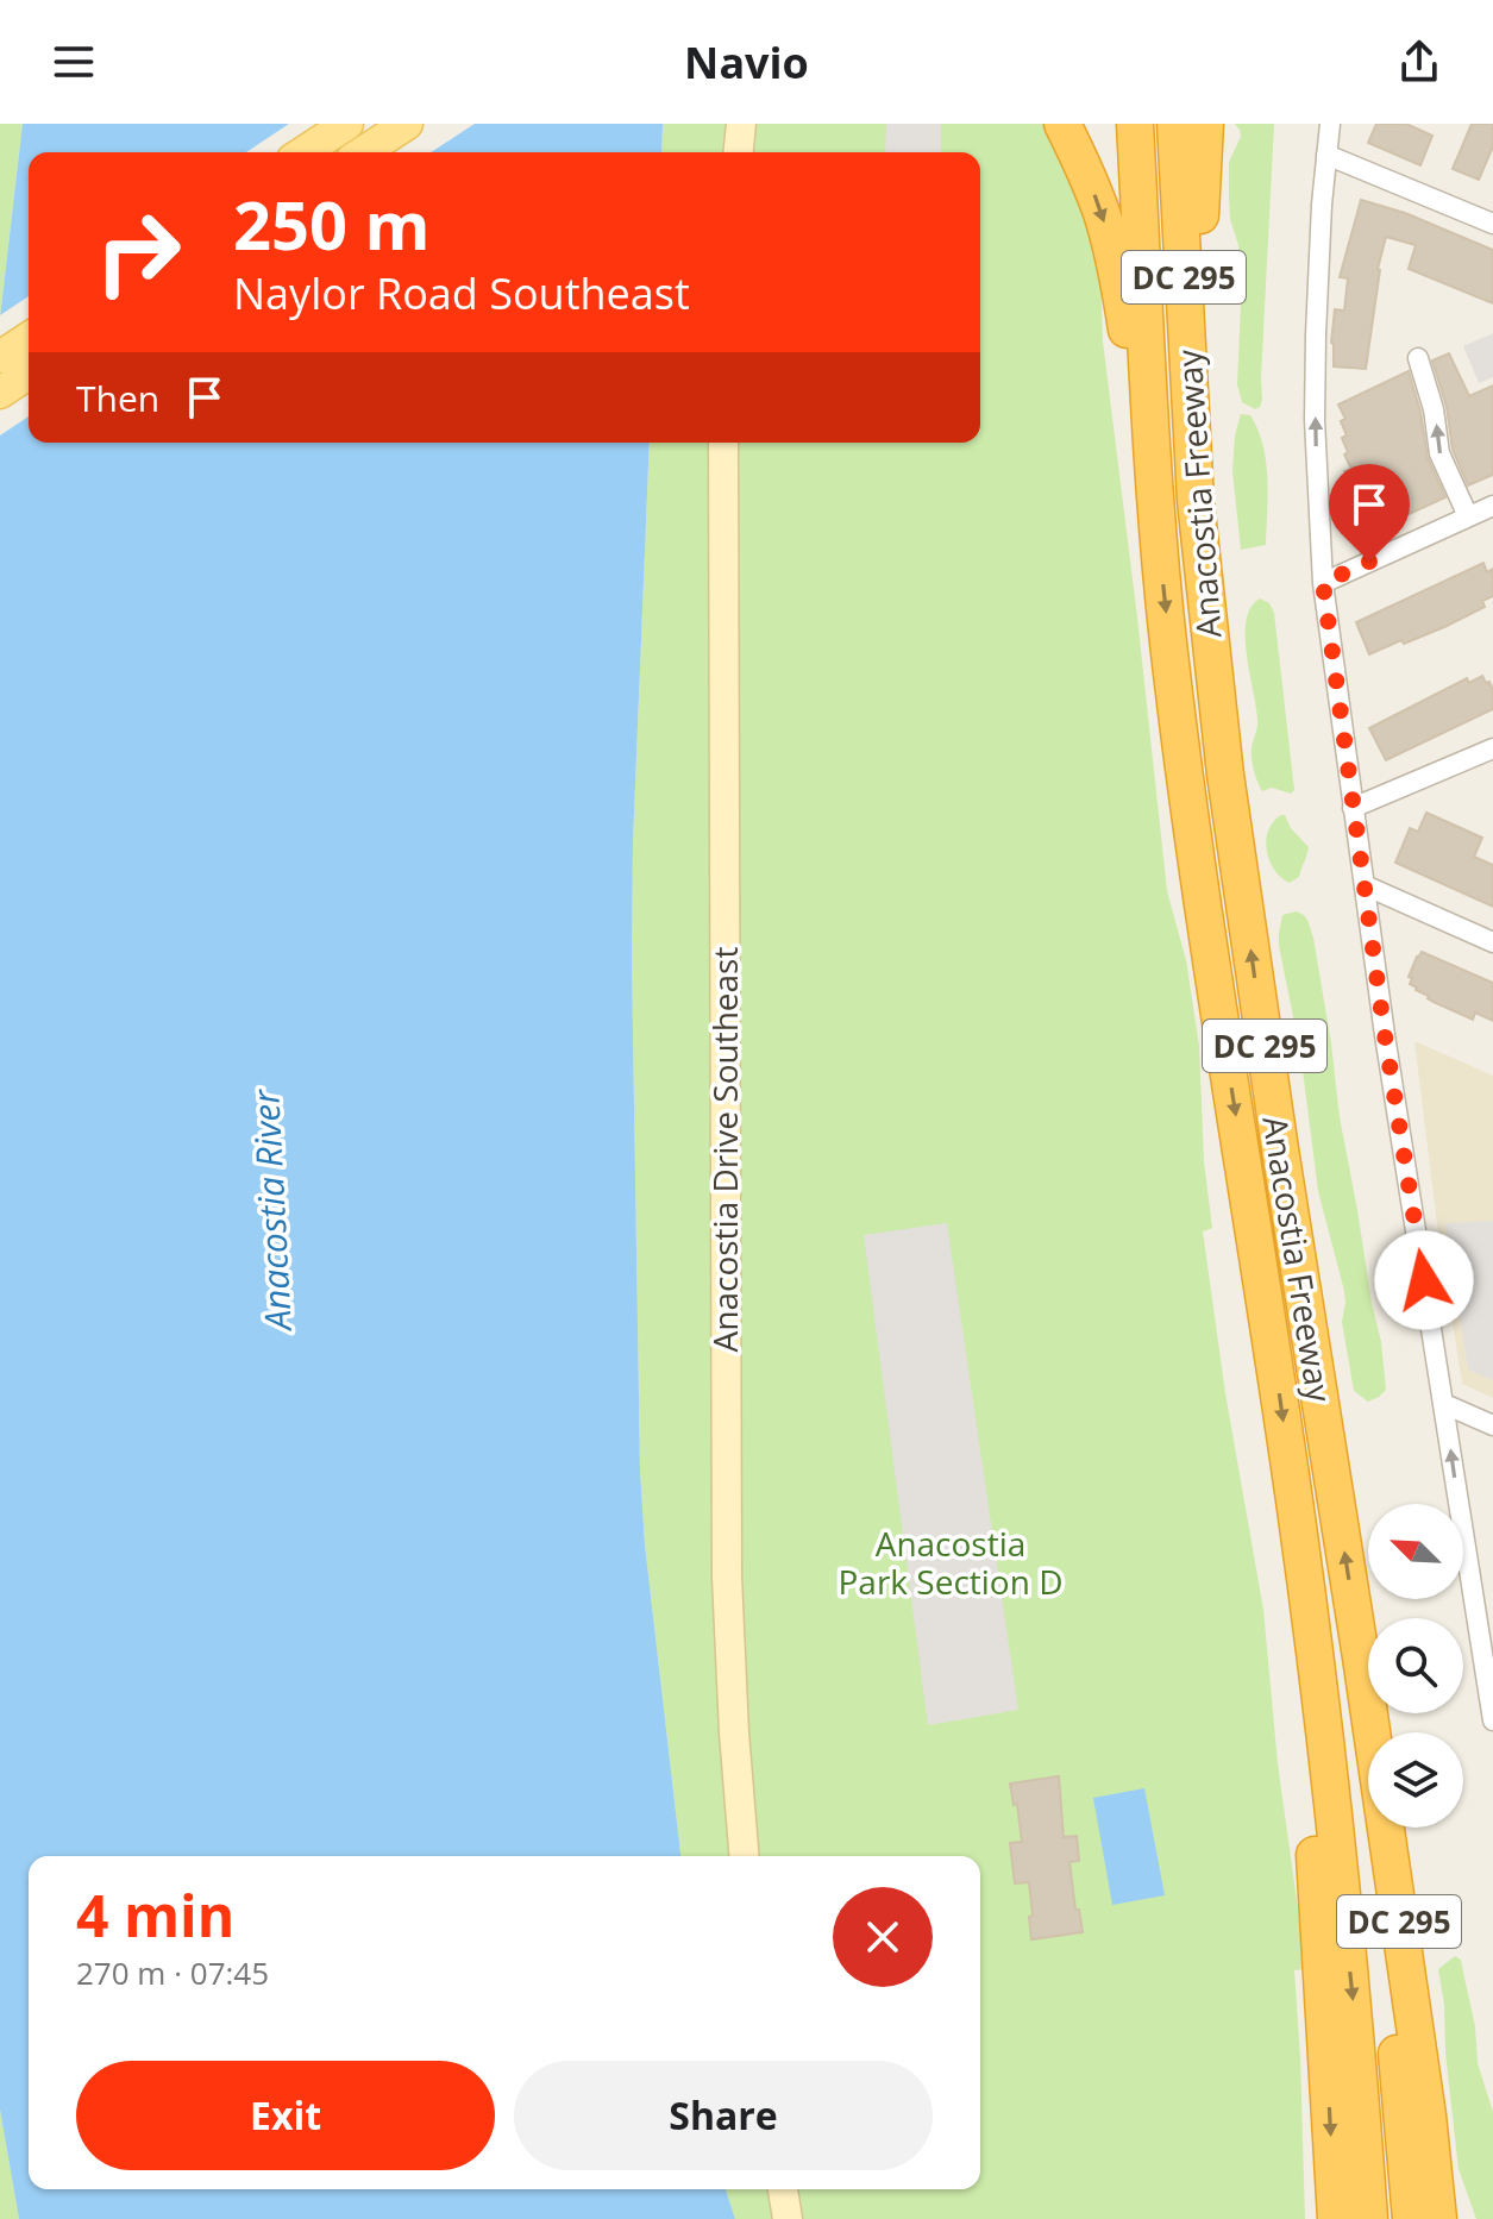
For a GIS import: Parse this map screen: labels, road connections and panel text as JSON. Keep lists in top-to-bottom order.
{
  "streets": {
    "highway": ["DC 295", "Anacostia Freeway"],
    "street": ["Anacostia Drive Southeast"]
  },
  "water": ["Anacostia River"],
  "parks": ["Anacostia Park Section D"],
  "north": "top left",
  "page": {
    "header": "Navio",
    "turn": ["250 m", "Naylor Road Southeast"],
    "then": "Then",
    "heading": ["4 min", "270 m · 07:45"],
    "buttons": ["Exit", "Share"]
  }
}
